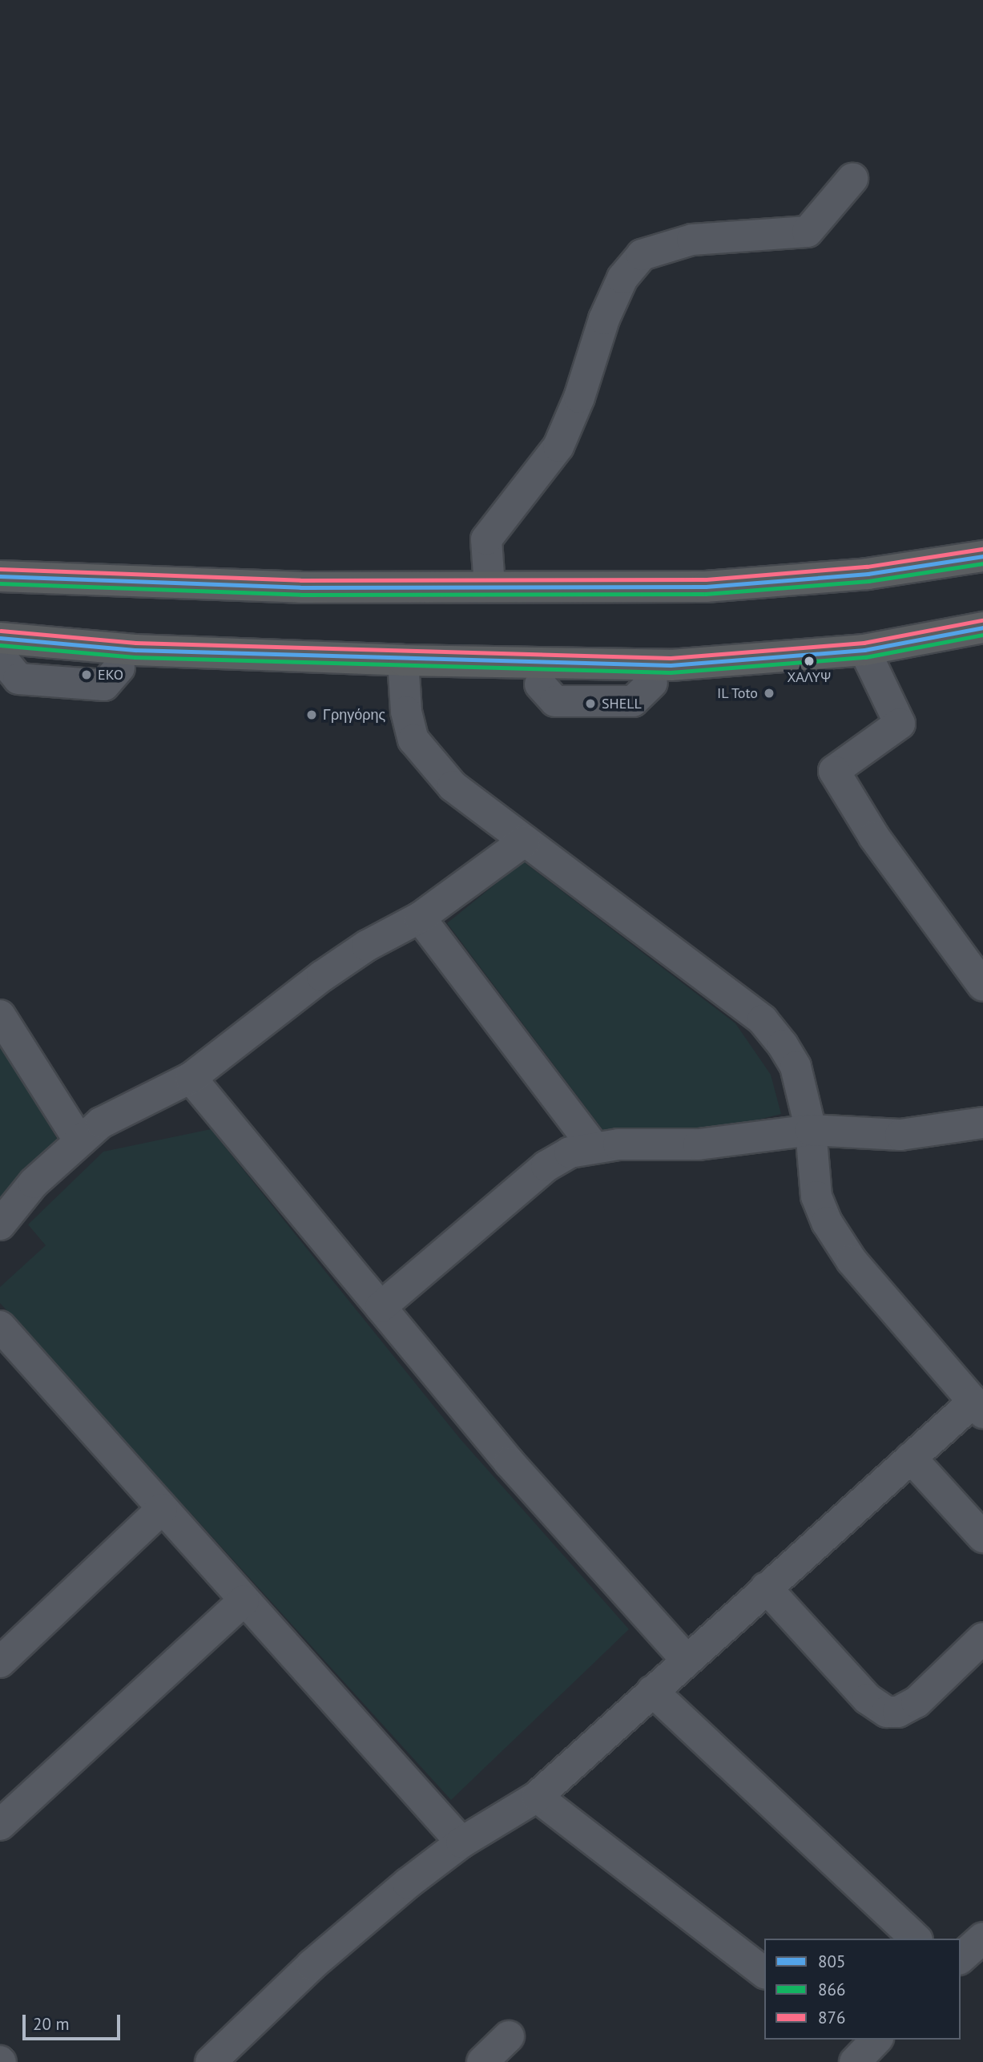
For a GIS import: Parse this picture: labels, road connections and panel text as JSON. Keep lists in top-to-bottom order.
{
  "places": [
    "ΧΑΛΥΨ",
    "EKO",
    "IL Toto",
    "SHELL",
    "Γρηγόρης"
  ],
  "lines": ["transit line 876", "transit line 805", "transit line 866"],
  "legend": ["805", "866", "876"],
  "scale_bar": "20 m"
}
